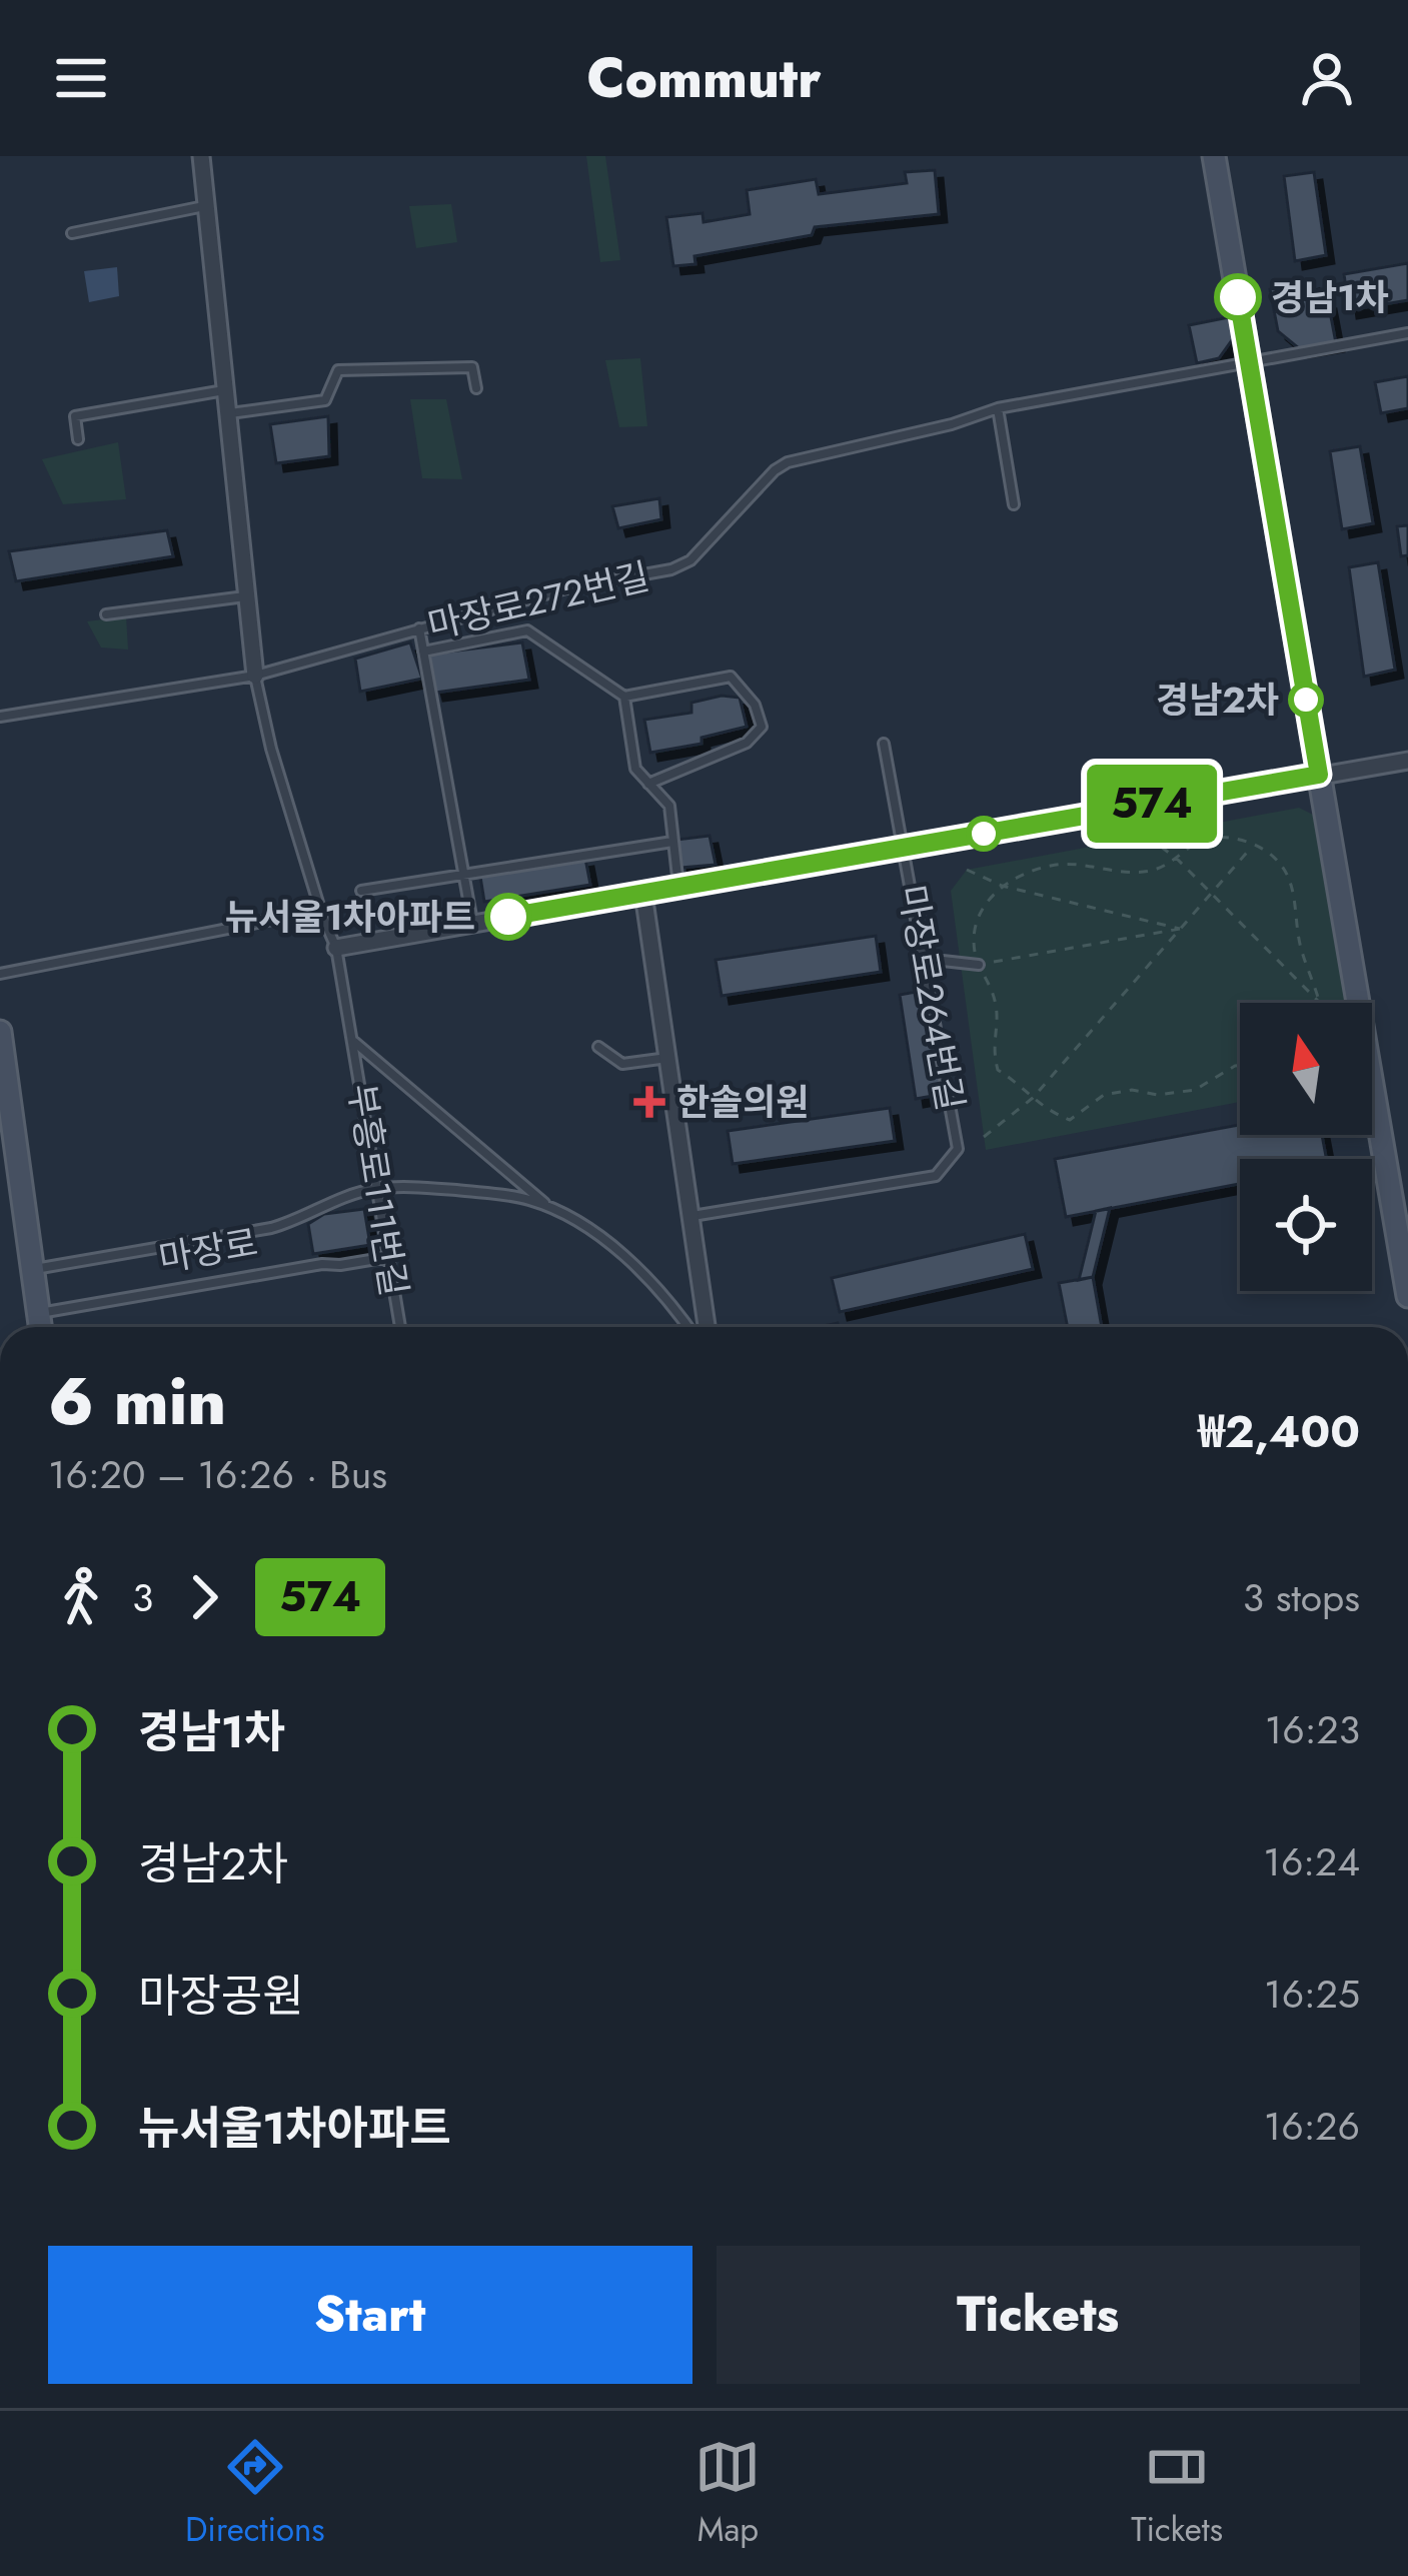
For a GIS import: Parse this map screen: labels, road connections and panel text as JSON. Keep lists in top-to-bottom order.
{
  "streets": {
    "street": ["마장로264번길"],
    "lane": ["마장로272번길", "부흥로111번길", "마장로"]
  },
  "crossings": [
    ["마장로264번길", "부흥로111번길"],
    ["부흥로111번길", "마장로"]
  ],
  "places": {
    "other": ["경남1차", "경남2차", "뉴서울1차아파트"],
    "health": ["한솔의원"]
  },
  "lines": ["bus line 574"],
  "north": "top",
  "page": {
    "header": "Commutr",
    "on_map": "574",
    "heading": ["6 min", "16:20 – 16:26 · Bus", "₩2,400"],
    "legs": ["3", "574", "3 stops"],
    "list": [
      {
        "name": "경남1차",
        "value": "16:23"
      },
      {
        "name": "경남2차",
        "value": "16:24"
      },
      {
        "name": "마장공원",
        "value": "16:25"
      },
      {
        "name": "뉴서울1차아파트",
        "value": "16:26"
      }
    ],
    "buttons": ["Start", "Tickets"],
    "tabs": ["Directions", "Map", "Tickets"]
  }
}
